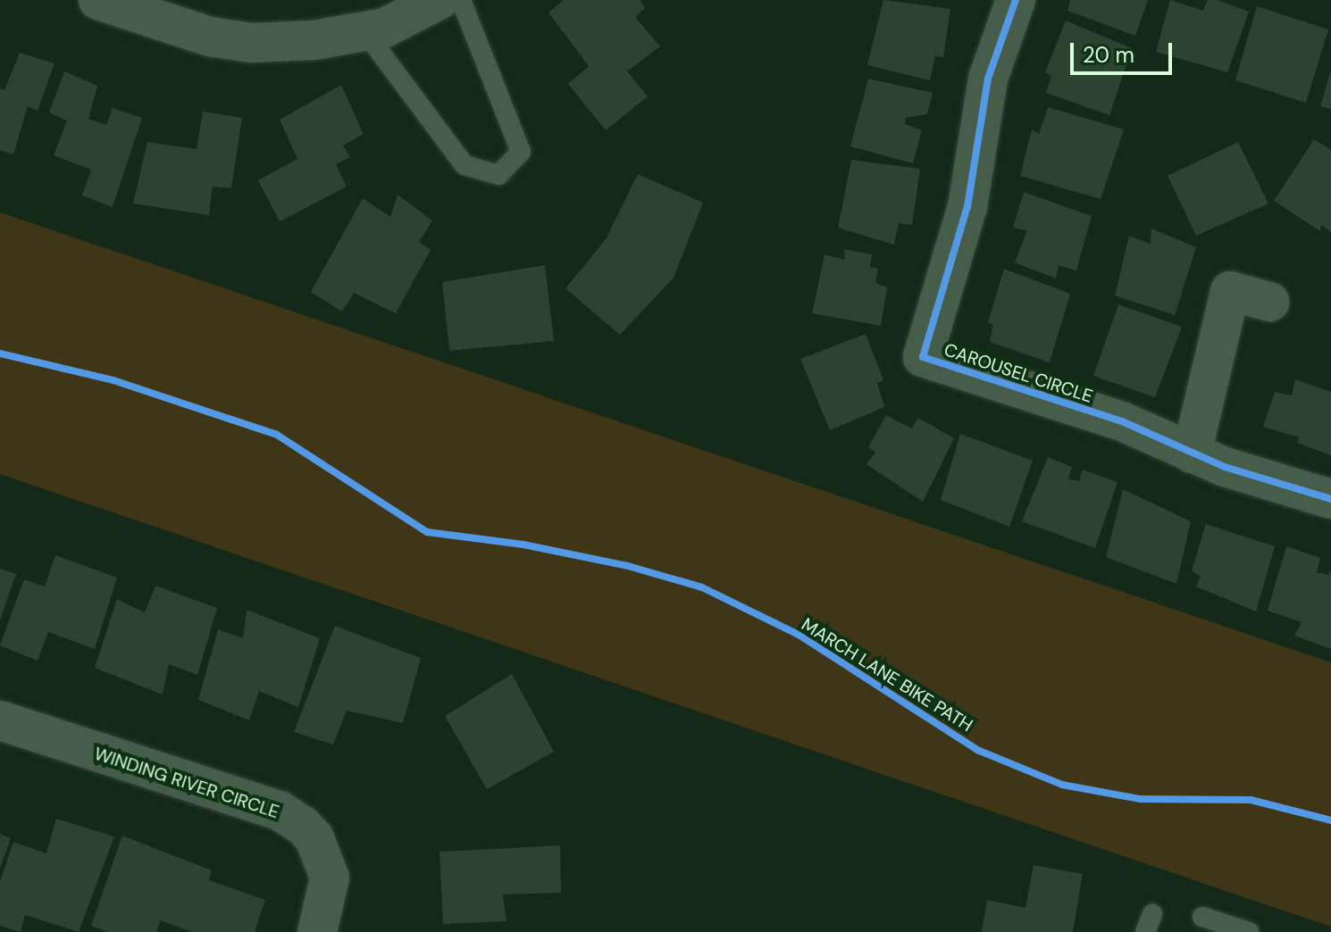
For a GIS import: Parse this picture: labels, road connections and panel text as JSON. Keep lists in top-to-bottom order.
{
  "streets": {
    "street": ["CAROUSEL CIRCLE", "WINDING RIVER CIRCLE"],
    "cycle path": ["MARCH LANE BIKE PATH"]
  },
  "scale_bar": "20 m"
}
